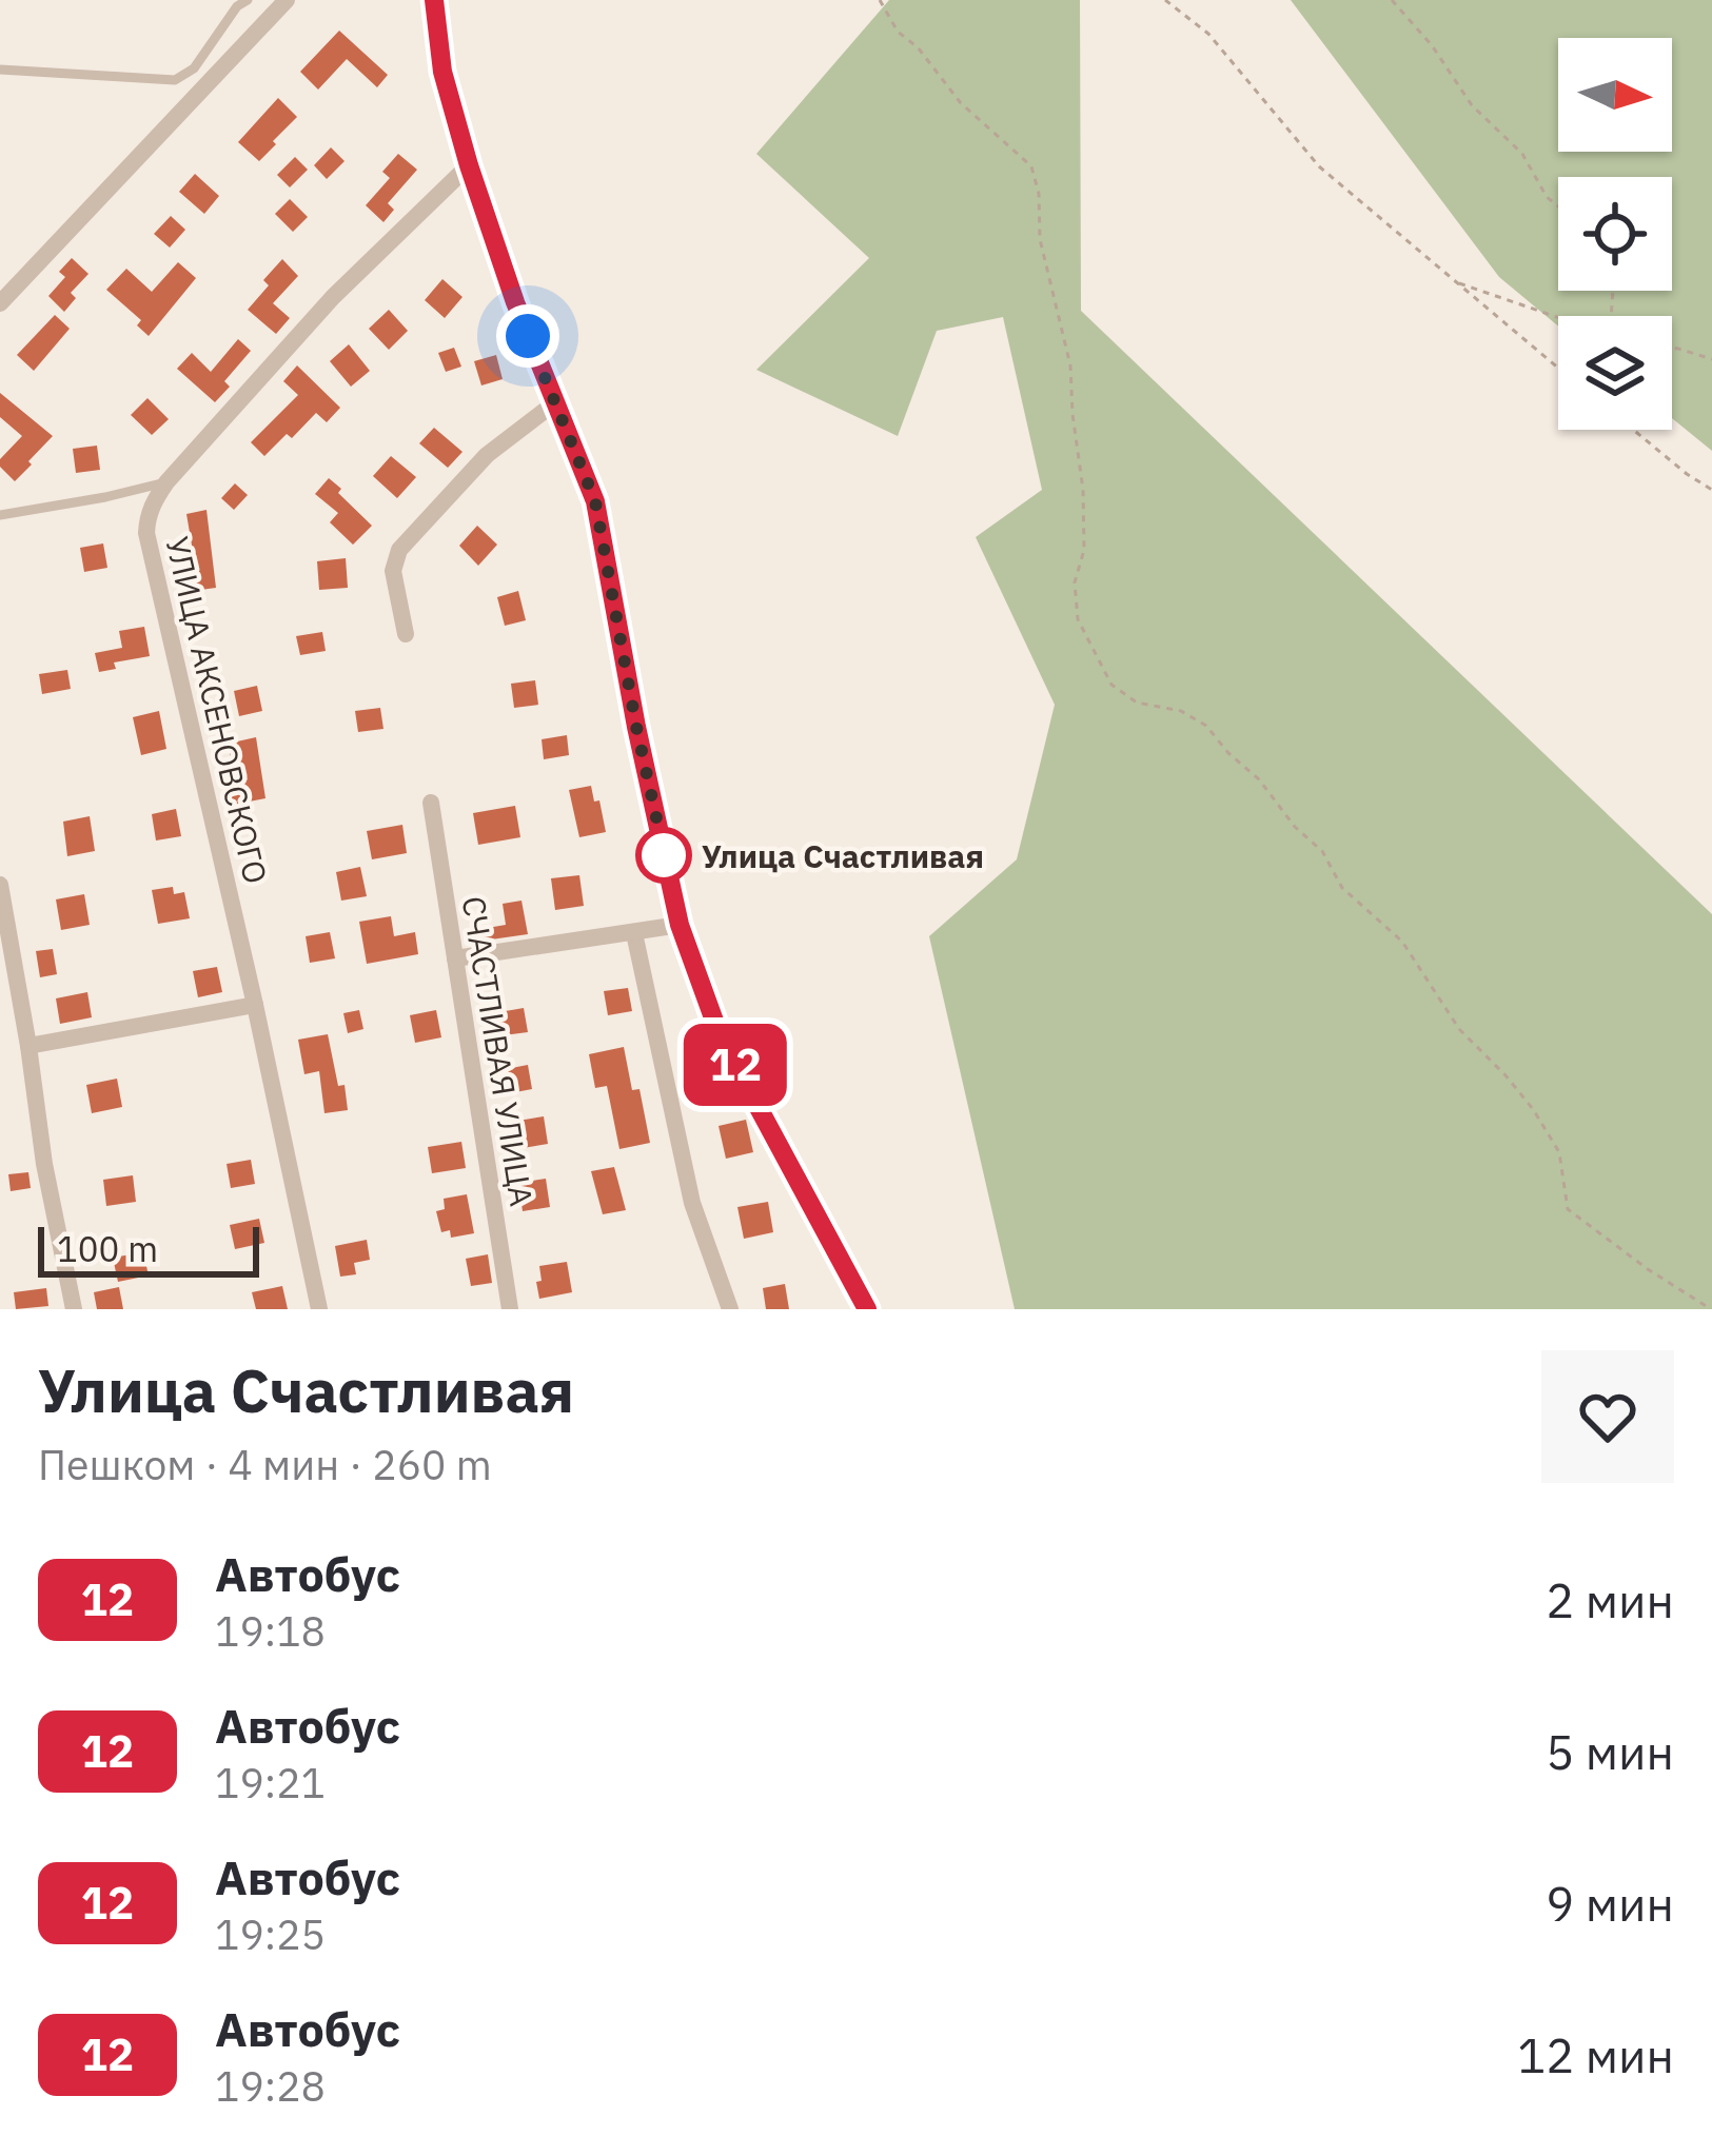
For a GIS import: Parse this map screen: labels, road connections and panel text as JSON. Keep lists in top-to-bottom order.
{
  "streets": {
    "street": ["УЛИЦА АКСЕНОВСКОГО", "СЧАСТЛИВАЯ УЛИЦА"]
  },
  "places": ["Улица Счастливая"],
  "lines": ["bus line 12"],
  "scale_bar": "100 m",
  "north": "right",
  "page": {
    "on_map": "12",
    "scale": "100 m",
    "heading": ["Улица Счастливая", "Пешком · 4 мин · 260 m"],
    "list": [
      {
        "mark": "12",
        "name": "Автобус",
        "note": "19:18",
        "value": "2 мин"
      },
      {
        "mark": "12",
        "name": "Автобус",
        "note": "19:21",
        "value": "5 мин"
      },
      {
        "mark": "12",
        "name": "Автобус",
        "note": "19:25",
        "value": "9 мин"
      },
      {
        "mark": "12",
        "name": "Автобус",
        "note": "19:28",
        "value": "12 мин"
      }
    ]
  }
}
